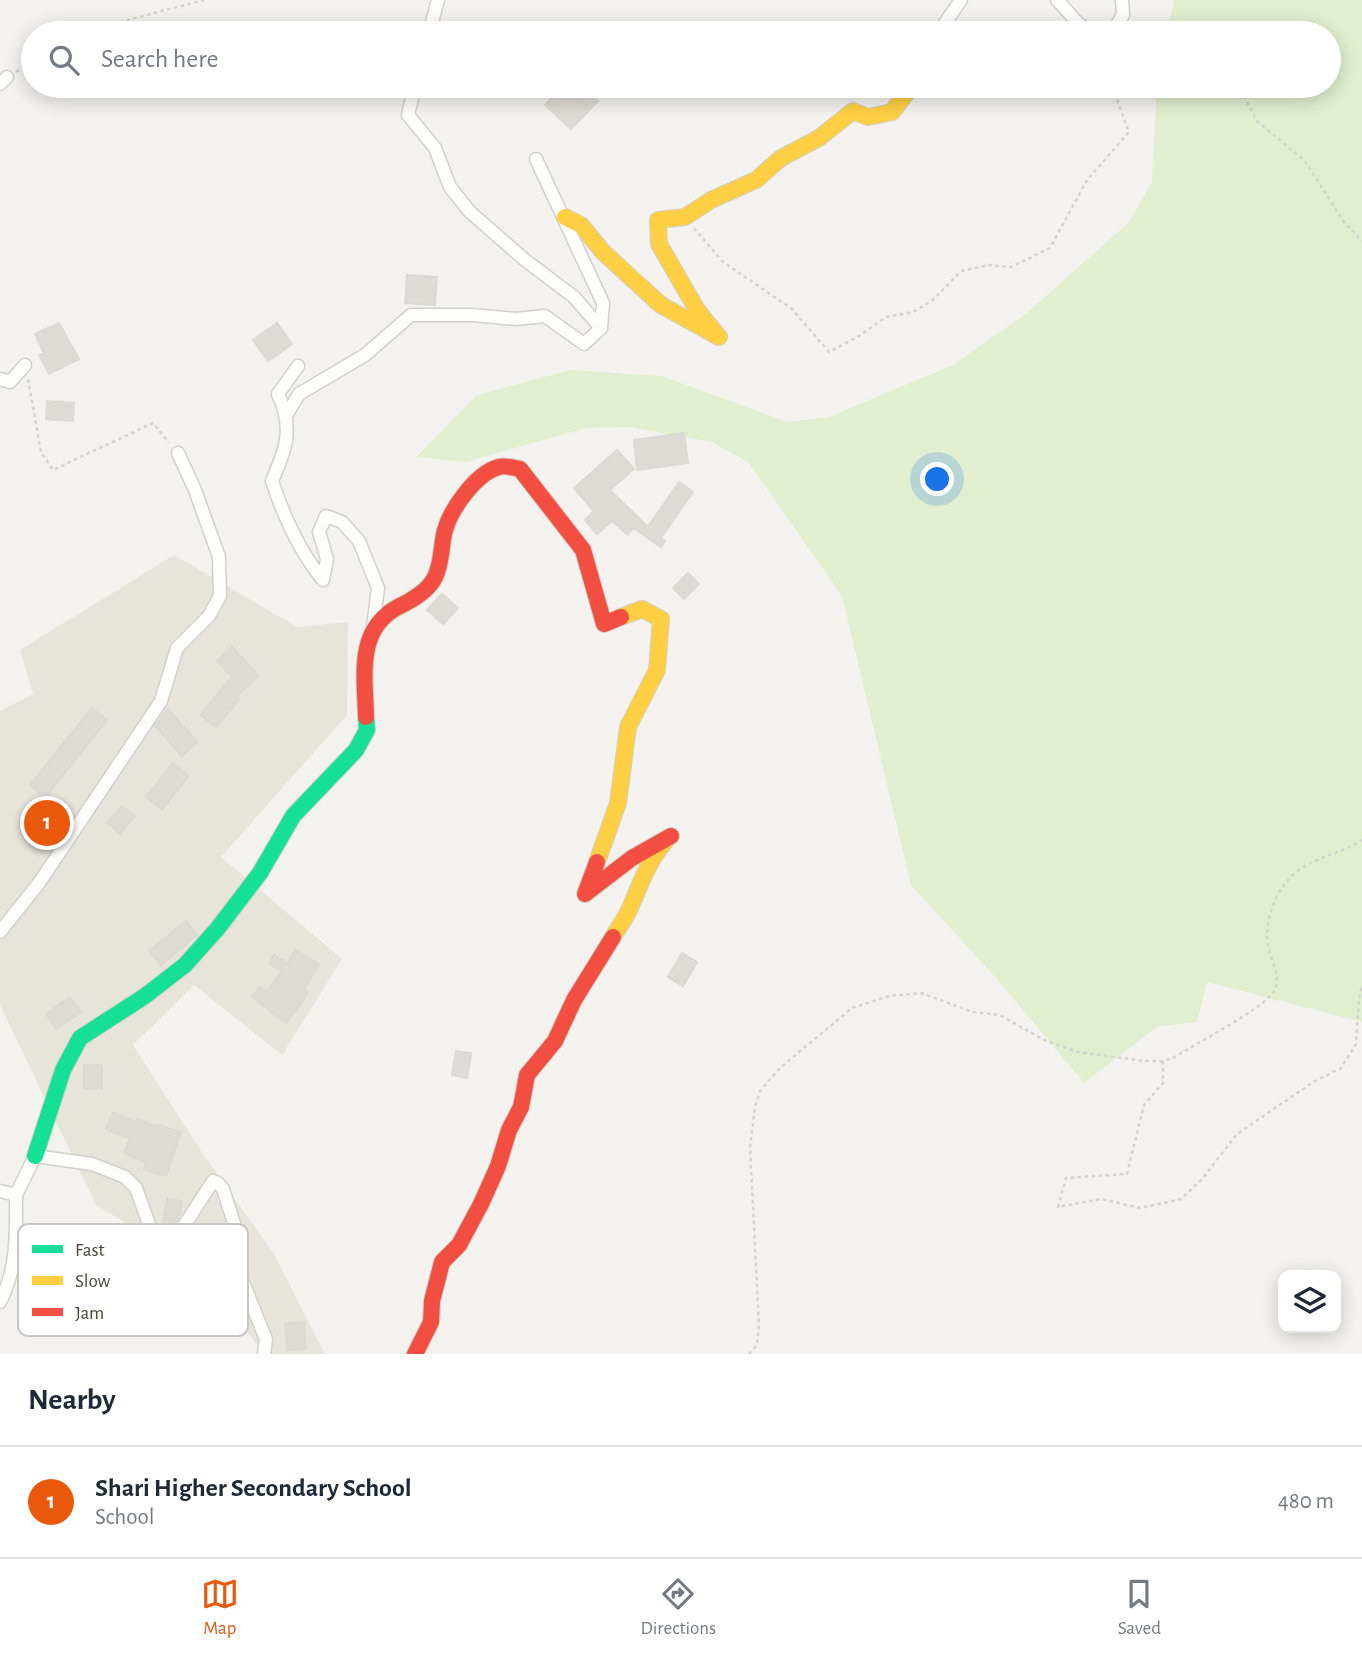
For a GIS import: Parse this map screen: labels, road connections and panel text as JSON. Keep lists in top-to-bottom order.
{
  "legend": ["Fast", "Slow", "Jam"],
  "page": {
    "search": "Search here",
    "pins": "1",
    "heading": "Nearby",
    "list": [
      {
        "mark": "1",
        "name": "Shari Higher Secondary School",
        "note": "School",
        "value": "480 m"
      }
    ],
    "nav": ["Map", "Directions", "Saved"]
  }
}
